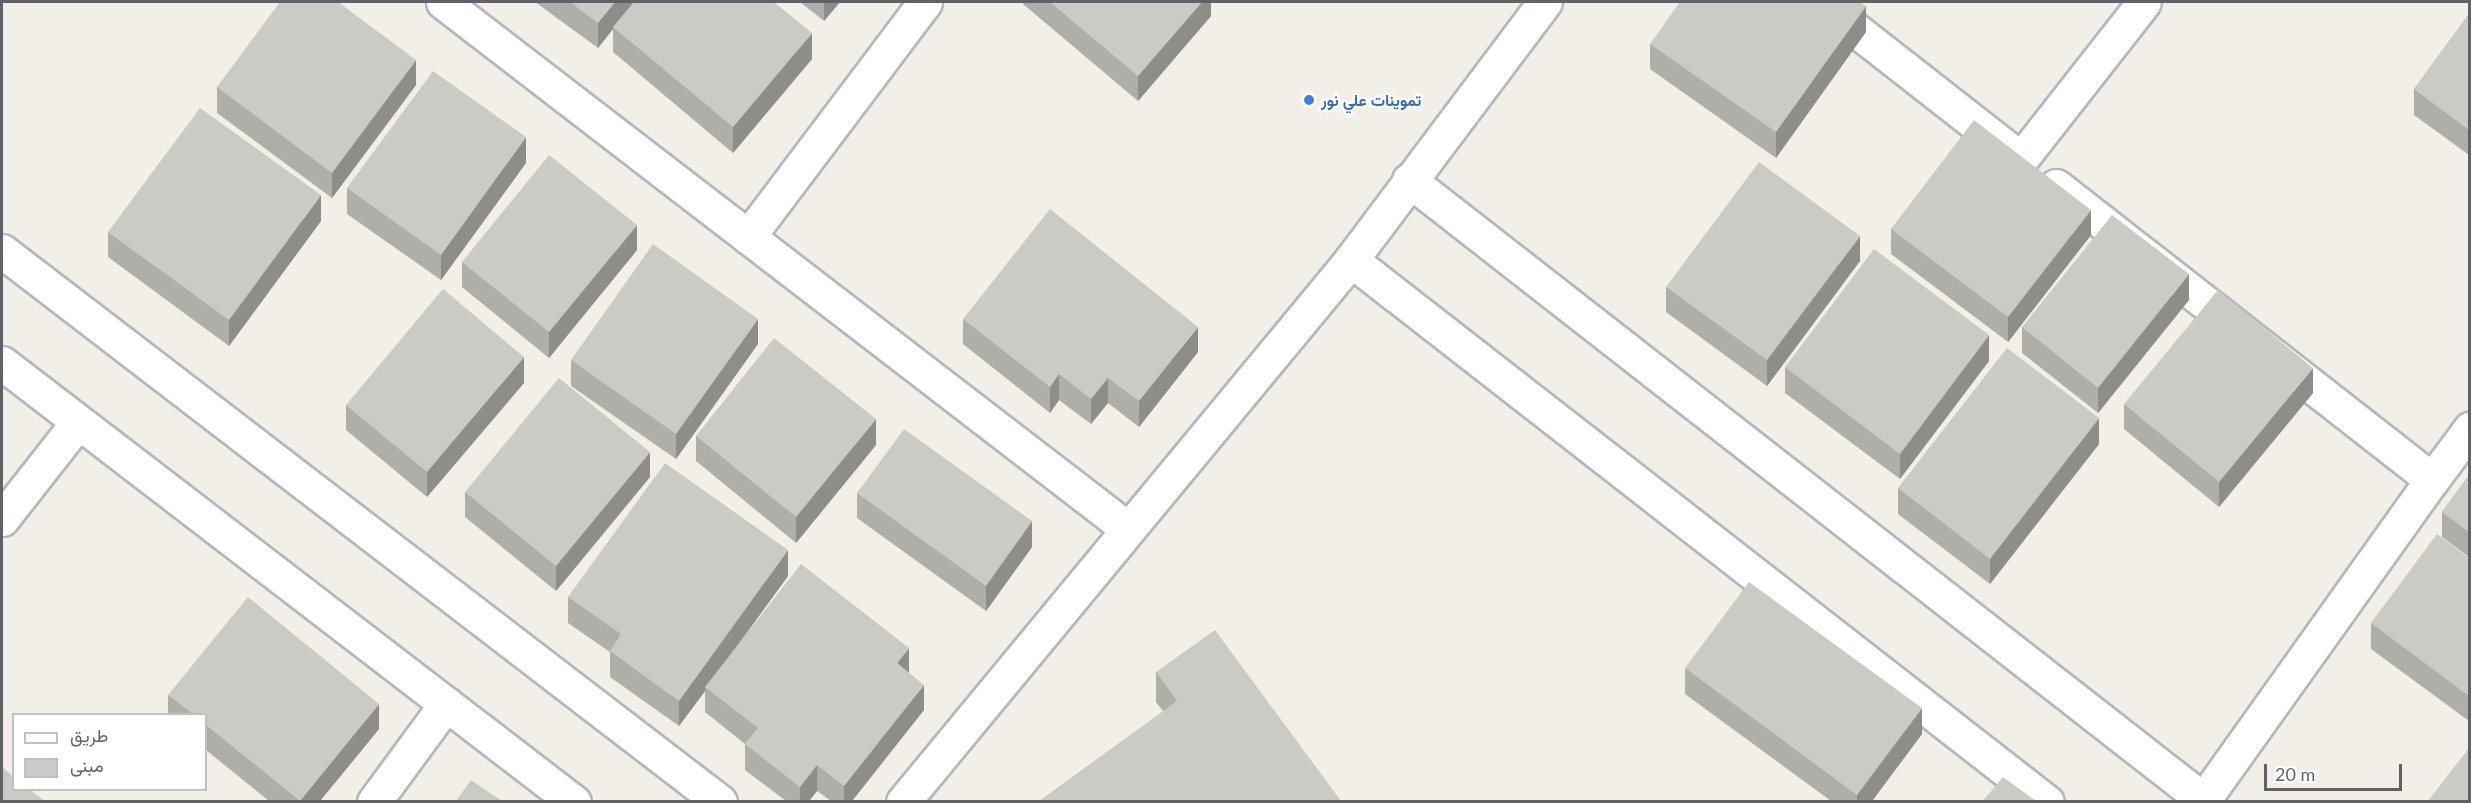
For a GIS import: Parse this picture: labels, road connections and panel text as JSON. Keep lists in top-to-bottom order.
{
  "places": ["تموينات علي نور"],
  "legend": ["طريق", "مبنى"],
  "scale_bar": "20 m"
}
